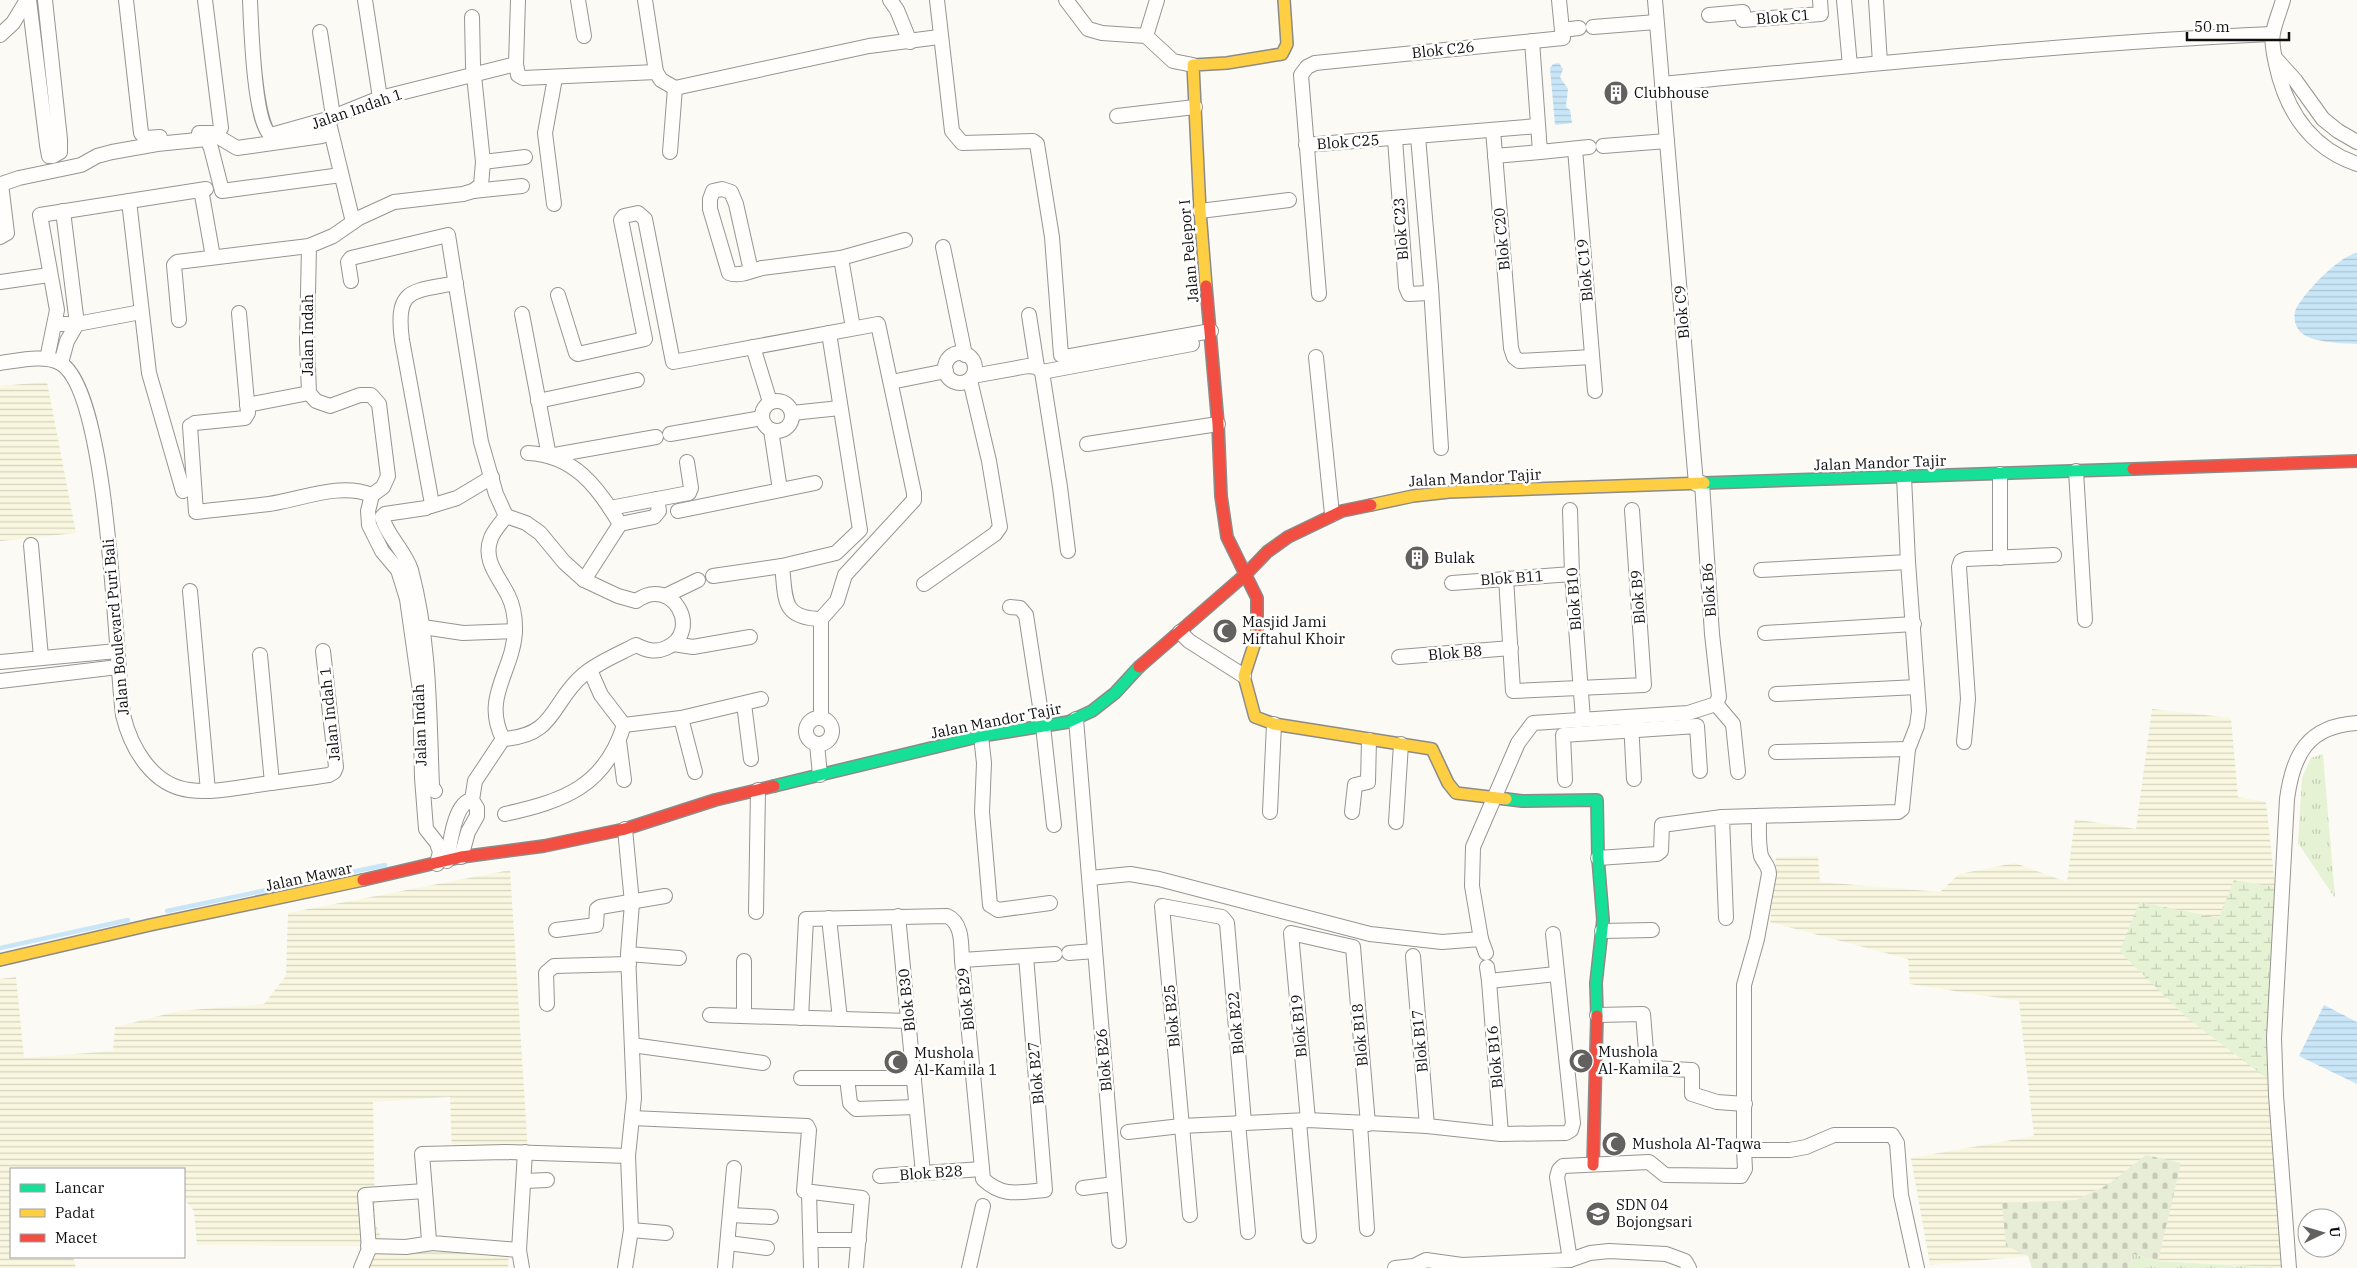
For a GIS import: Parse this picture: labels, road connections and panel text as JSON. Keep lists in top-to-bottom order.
{
  "streets": {
    "street": [
      "Blok C1",
      "Blok C26",
      "Jalan Indah 1",
      "Blok C25",
      "Blok C23",
      "Blok C20",
      "Jalan Pelepor I",
      "Blok C19",
      "Blok C9",
      "Jalan Indah",
      "Jalan Mandor Tajir",
      "Blok B11",
      "Blok B6",
      "Blok B9",
      "Blok B10",
      "Jalan Boulevard Puri Bali",
      "Blok B8",
      "Jalan Mawar",
      "Blok B29",
      "Blok B30",
      "Blok B25",
      "Blok B22",
      "Blok B19",
      "Blok B18",
      "Blok B17",
      "Blok B16",
      "Blok B26",
      "Blok B27",
      "Blok B28"
    ]
  },
  "crossings": [
    ["Blok C26", "Blok C25"],
    ["Jalan Indah 1", "Jalan Boulevard Puri Bali"],
    ["Blok C25", "Blok C23"],
    ["Blok C25", "Blok C20"],
    ["Blok C20", "Blok C19"],
    ["Jalan Pelepor I", "Jalan Mandor Tajir"],
    ["Blok C9", "Jalan Mandor Tajir"],
    ["Blok C9", "Blok B6"],
    ["Jalan Indah", "Jalan Mawar"],
    ["Jalan Mandor Tajir", "Blok B6"],
    ["Jalan Mandor Tajir", "Jalan Mawar"],
    ["Jalan Mandor Tajir", "Blok B26"],
    ["Blok B11", "Blok B10"],
    ["Blok B9", "Blok B10"],
    ["Blok B10", "Blok B16"],
    ["Blok B29", "Blok B30"],
    ["Blok B29", "Blok B27"],
    ["Blok B29", "Blok B28"],
    ["Blok B30", "Blok B28"],
    ["Blok B25", "Blok B22"],
    ["Blok B19", "Blok B18"],
    ["Blok B27", "Blok B28"]
  ],
  "places": {
    "building": ["Clubhouse", "Bulak"],
    "mosque": [
      "Masjid Jami Miftahul Khoir",
      "Mushola Al-Kamila 2",
      "Mushola Al-Kamila 1",
      "Mushola Al-Taqwa"
    ],
    "school or university": ["SDN 04 Bojongsari"]
  },
  "legend": ["Lancar", "Padat", "Macet"],
  "scale_bar": "50 m",
  "north": "right"
}
